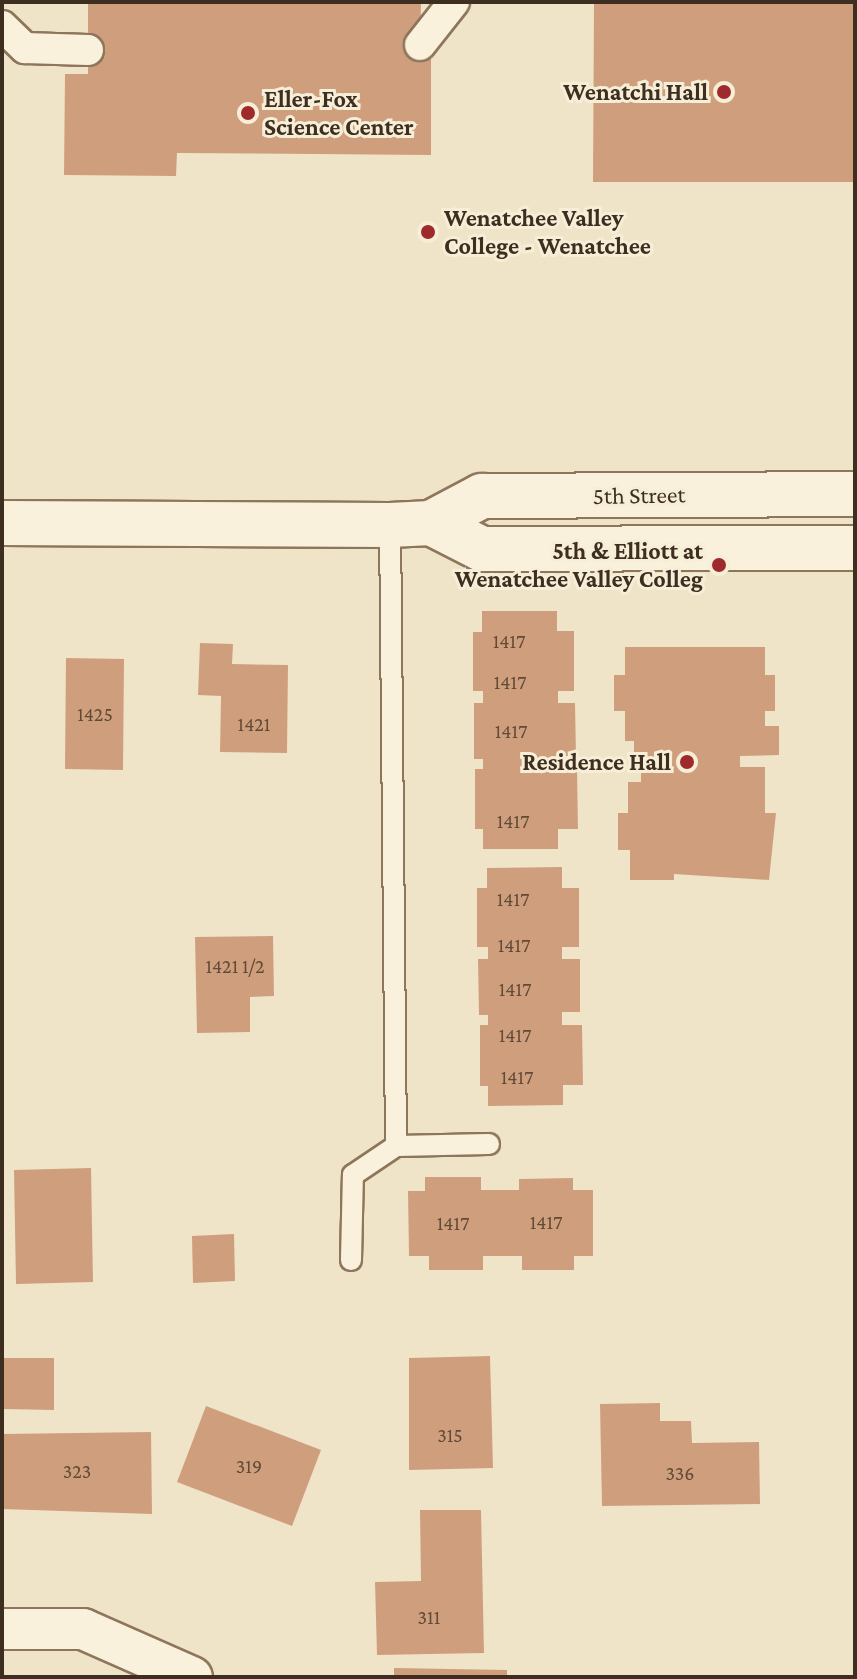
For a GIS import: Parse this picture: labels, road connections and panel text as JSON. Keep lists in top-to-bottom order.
{
  "streets": {
    "main road": ["5th Street"]
  },
  "places": [
    "Wenatchi Hall",
    "Eller-Fox Science Center",
    "Wenatchee Valley College - Wenatchee",
    "5th & Elliott at Wenatchee Valley Colleg",
    "Residence Hall"
  ],
  "house_numbers": [
    "1417",
    "1417",
    "1425",
    "1421",
    "1417",
    "1417",
    "1417",
    "1417",
    "1421 1/2",
    "1417",
    "1417",
    "1417",
    "1417",
    "1417",
    "315",
    "319",
    "323",
    "336",
    "311"
  ]
}
